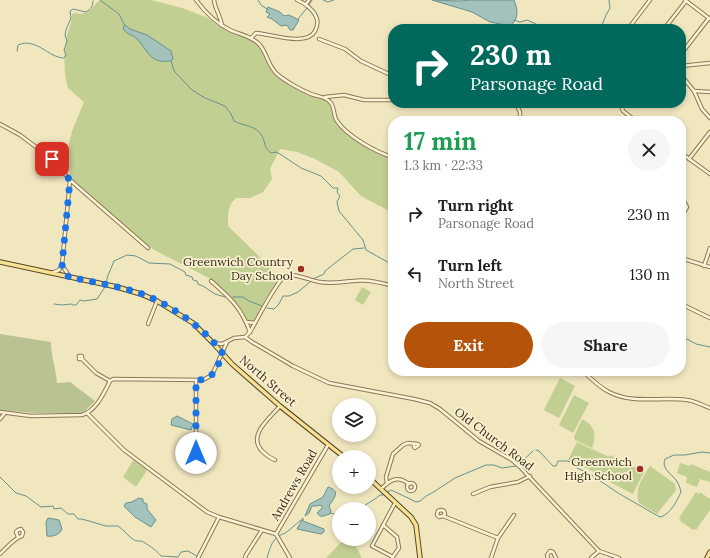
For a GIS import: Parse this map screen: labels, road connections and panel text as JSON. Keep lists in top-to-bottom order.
{
  "streets": {
    "main road": ["North Street"],
    "street": ["Old Church Road", "Andrews Road"]
  },
  "crossings": [
    ["North Street", "Andrews Road"]
  ],
  "places": ["Greenwich Country Day School", "Greenwich High School"],
  "page": {
    "turn": ["230 m", "Parsonage Road"],
    "heading": ["17 min", "1.3 km · 22:33"],
    "list": [
      {
        "name": "Turn right",
        "note": "Parsonage Road",
        "value": "230 m"
      },
      {
        "name": "Turn left",
        "note": "North Street",
        "value": "130 m"
      }
    ],
    "buttons": ["Exit", "Share"],
    "map_buttons": ["+", "−"]
  }
}
